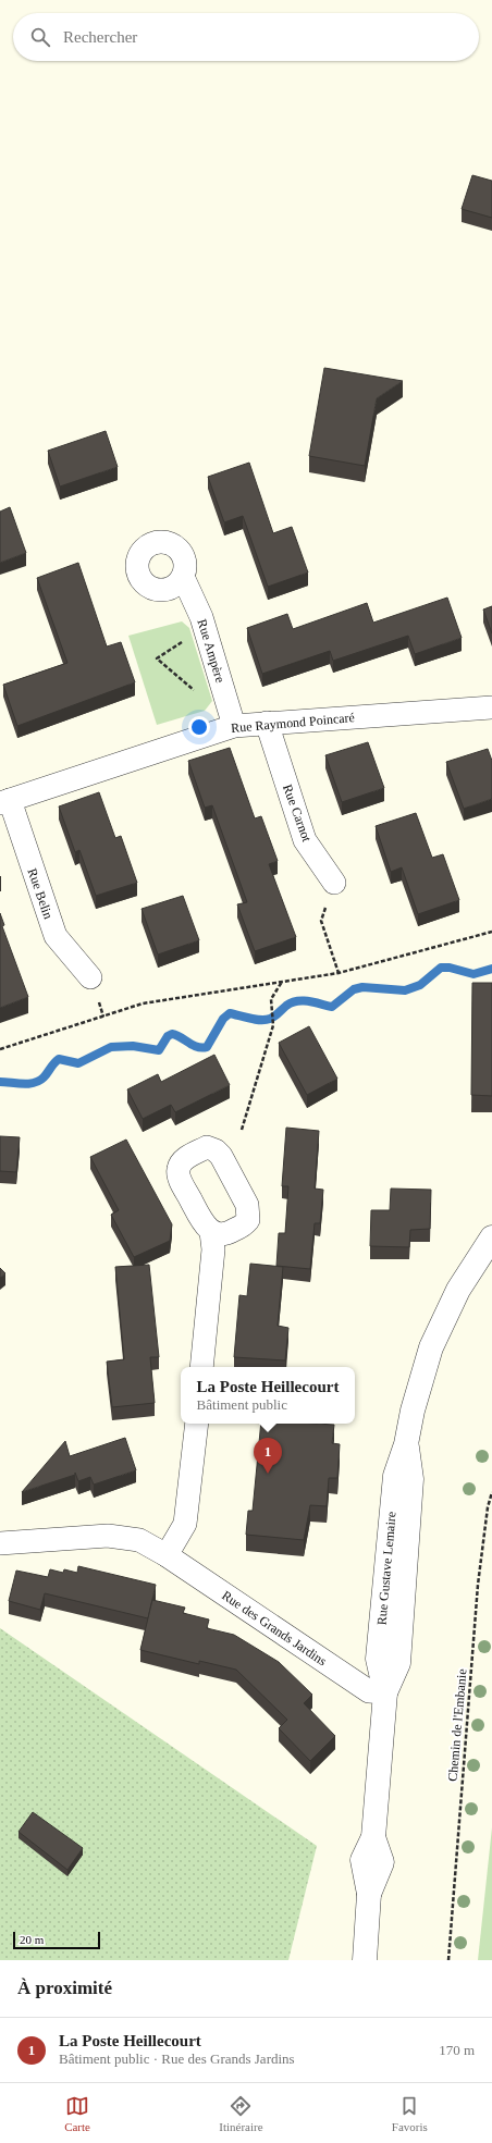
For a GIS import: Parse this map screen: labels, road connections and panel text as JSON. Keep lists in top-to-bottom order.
{
  "streets": {
    "street": [
      "Rue Ampère",
      "Rue Raymond Poincaré",
      "Rue Carnot",
      "Rue Belin",
      "Rue Gustave Lemaire",
      "Rue des Grands Jardins"
    ],
    "path": ["Chemin de l'Embanie"]
  },
  "crossings": [
    ["Rue Ampère", "Rue Raymond Poincaré"],
    ["Rue Raymond Poincaré", "Rue Carnot"],
    ["Rue Raymond Poincaré", "Rue Belin"],
    ["Rue Gustave Lemaire", "Rue des Grands Jardins"]
  ],
  "scale_bar": "20 m",
  "page": {
    "search": "Rechercher",
    "popup": ["La Poste Heillecourt", "Bâtiment public"],
    "pins": "1",
    "scale": "20 m",
    "heading": "À proximité",
    "list": [
      {
        "mark": "1",
        "name": "La Poste Heillecourt",
        "note": "Bâtiment public · Rue des Grands Jardins",
        "value": "170 m"
      }
    ],
    "nav": ["Carte", "Itinéraire", "Favoris"]
  }
}
